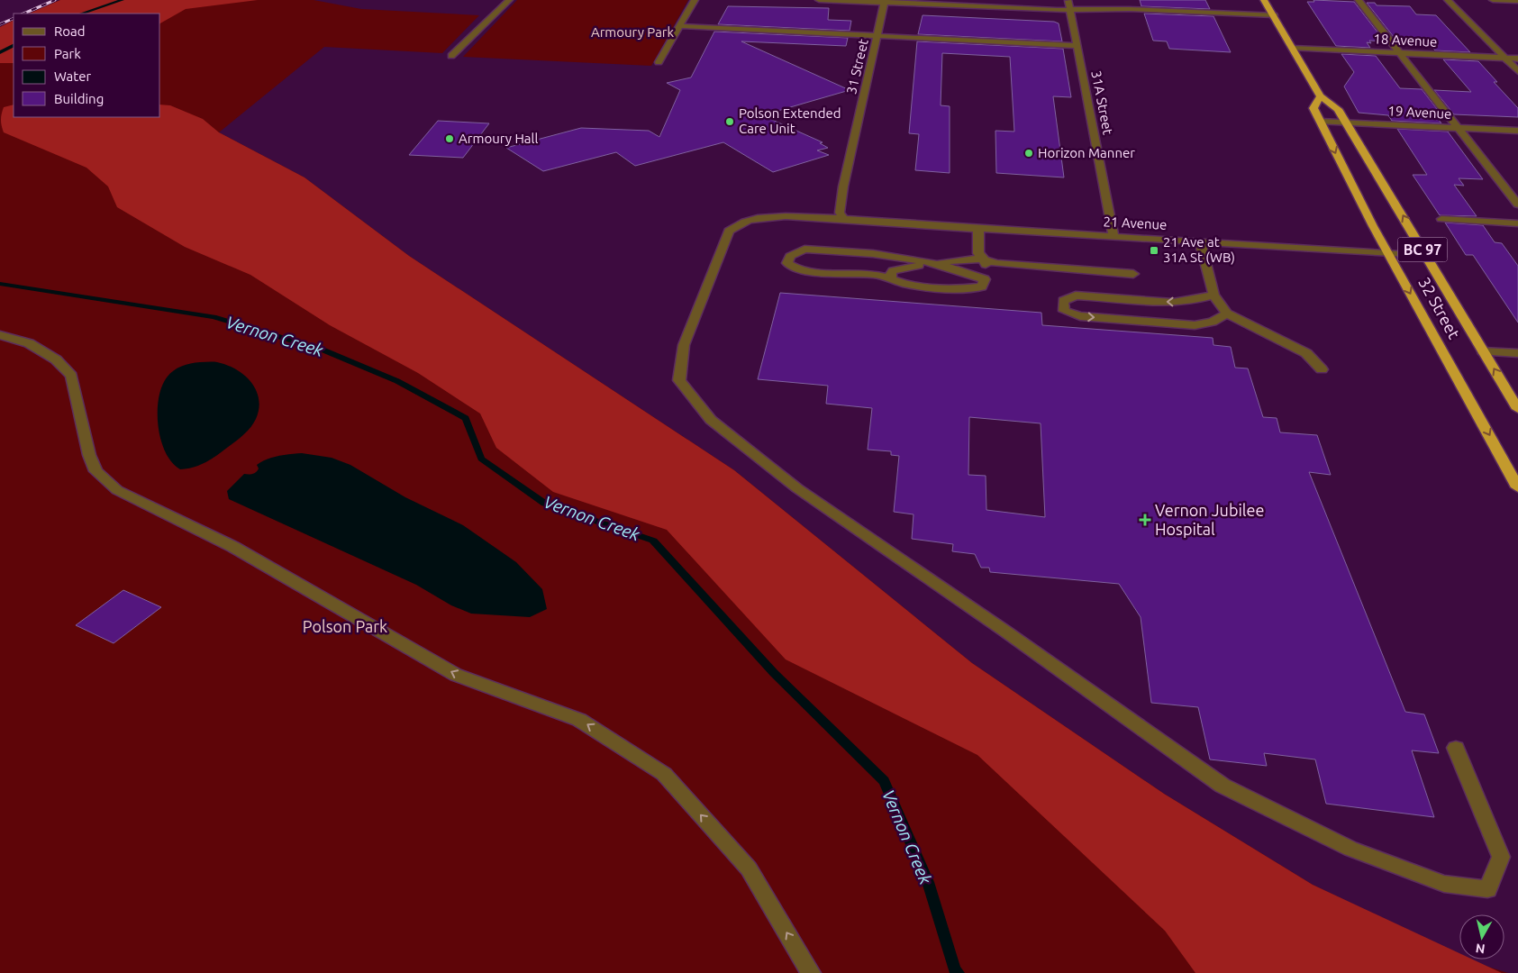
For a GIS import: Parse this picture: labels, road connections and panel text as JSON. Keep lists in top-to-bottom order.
{
  "streets": {
    "highway": ["BC 97", "32 Street"],
    "street": [
      "18 Avenue",
      "31 Street",
      "31A Street",
      "19 Avenue",
      "21 Avenue"
    ]
  },
  "crossings": [
    ["18 Avenue", "32 Street"],
    ["31 Street", "21 Avenue"],
    ["31A Street", "21 Avenue"],
    ["19 Avenue", "32 Street"],
    ["21 Avenue", "32 Street"]
  ],
  "water": ["Vernon Creek"],
  "parks": ["Armoury Park", "Polson Park"],
  "places": {
    "other": ["Polson Extended Care Unit", "Armoury Hall", "Horizon Manner"],
    "transit": ["21 Ave at 31A St (WB)"],
    "health": ["Vernon Jubilee Hospital"]
  },
  "legend": [
    "Road",
    "Park",
    "Water",
    "Building"
  ],
  "north": "bottom"
}
